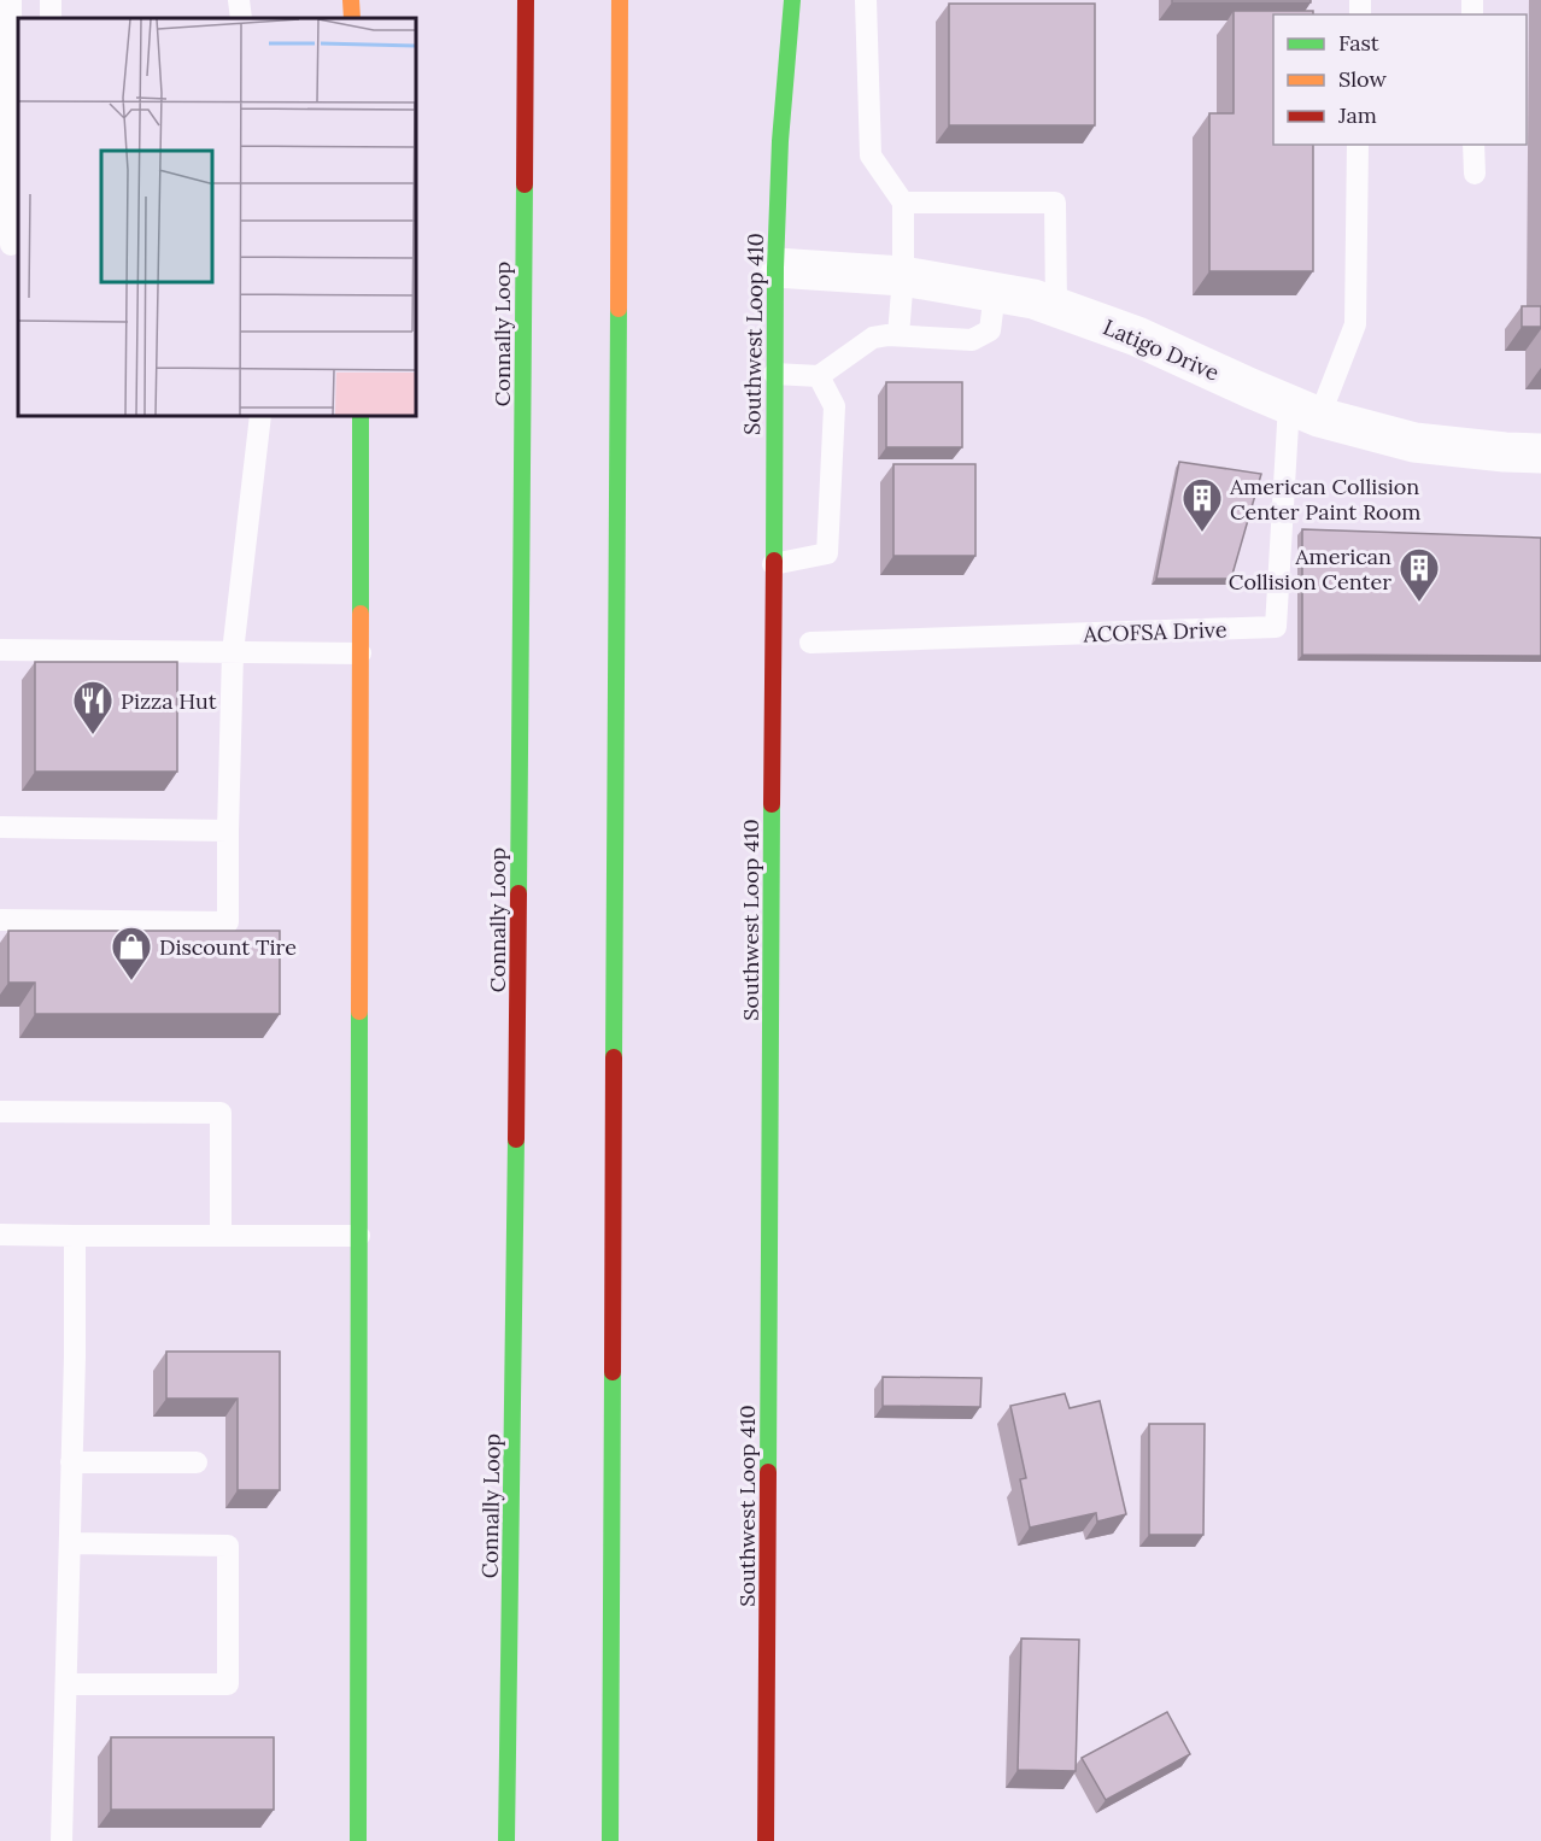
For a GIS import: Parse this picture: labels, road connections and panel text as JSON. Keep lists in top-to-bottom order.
{
  "streets": {
    "main road": ["Connally Loop", "Southwest Loop 410"],
    "street": ["Latigo Drive"],
    "lane": ["ACOFSA Drive"]
  },
  "crossings": [
    ["Southwest Loop 410", "Latigo Drive"],
    ["Latigo Drive", "ACOFSA Drive"]
  ],
  "places": {
    "building": ["American Collision Center Paint Room", "American Collision Center"],
    "restaurant": ["Pizza Hut"],
    "shop": ["Discount Tire"]
  },
  "legend": ["Fast", "Slow", "Jam"]
}
